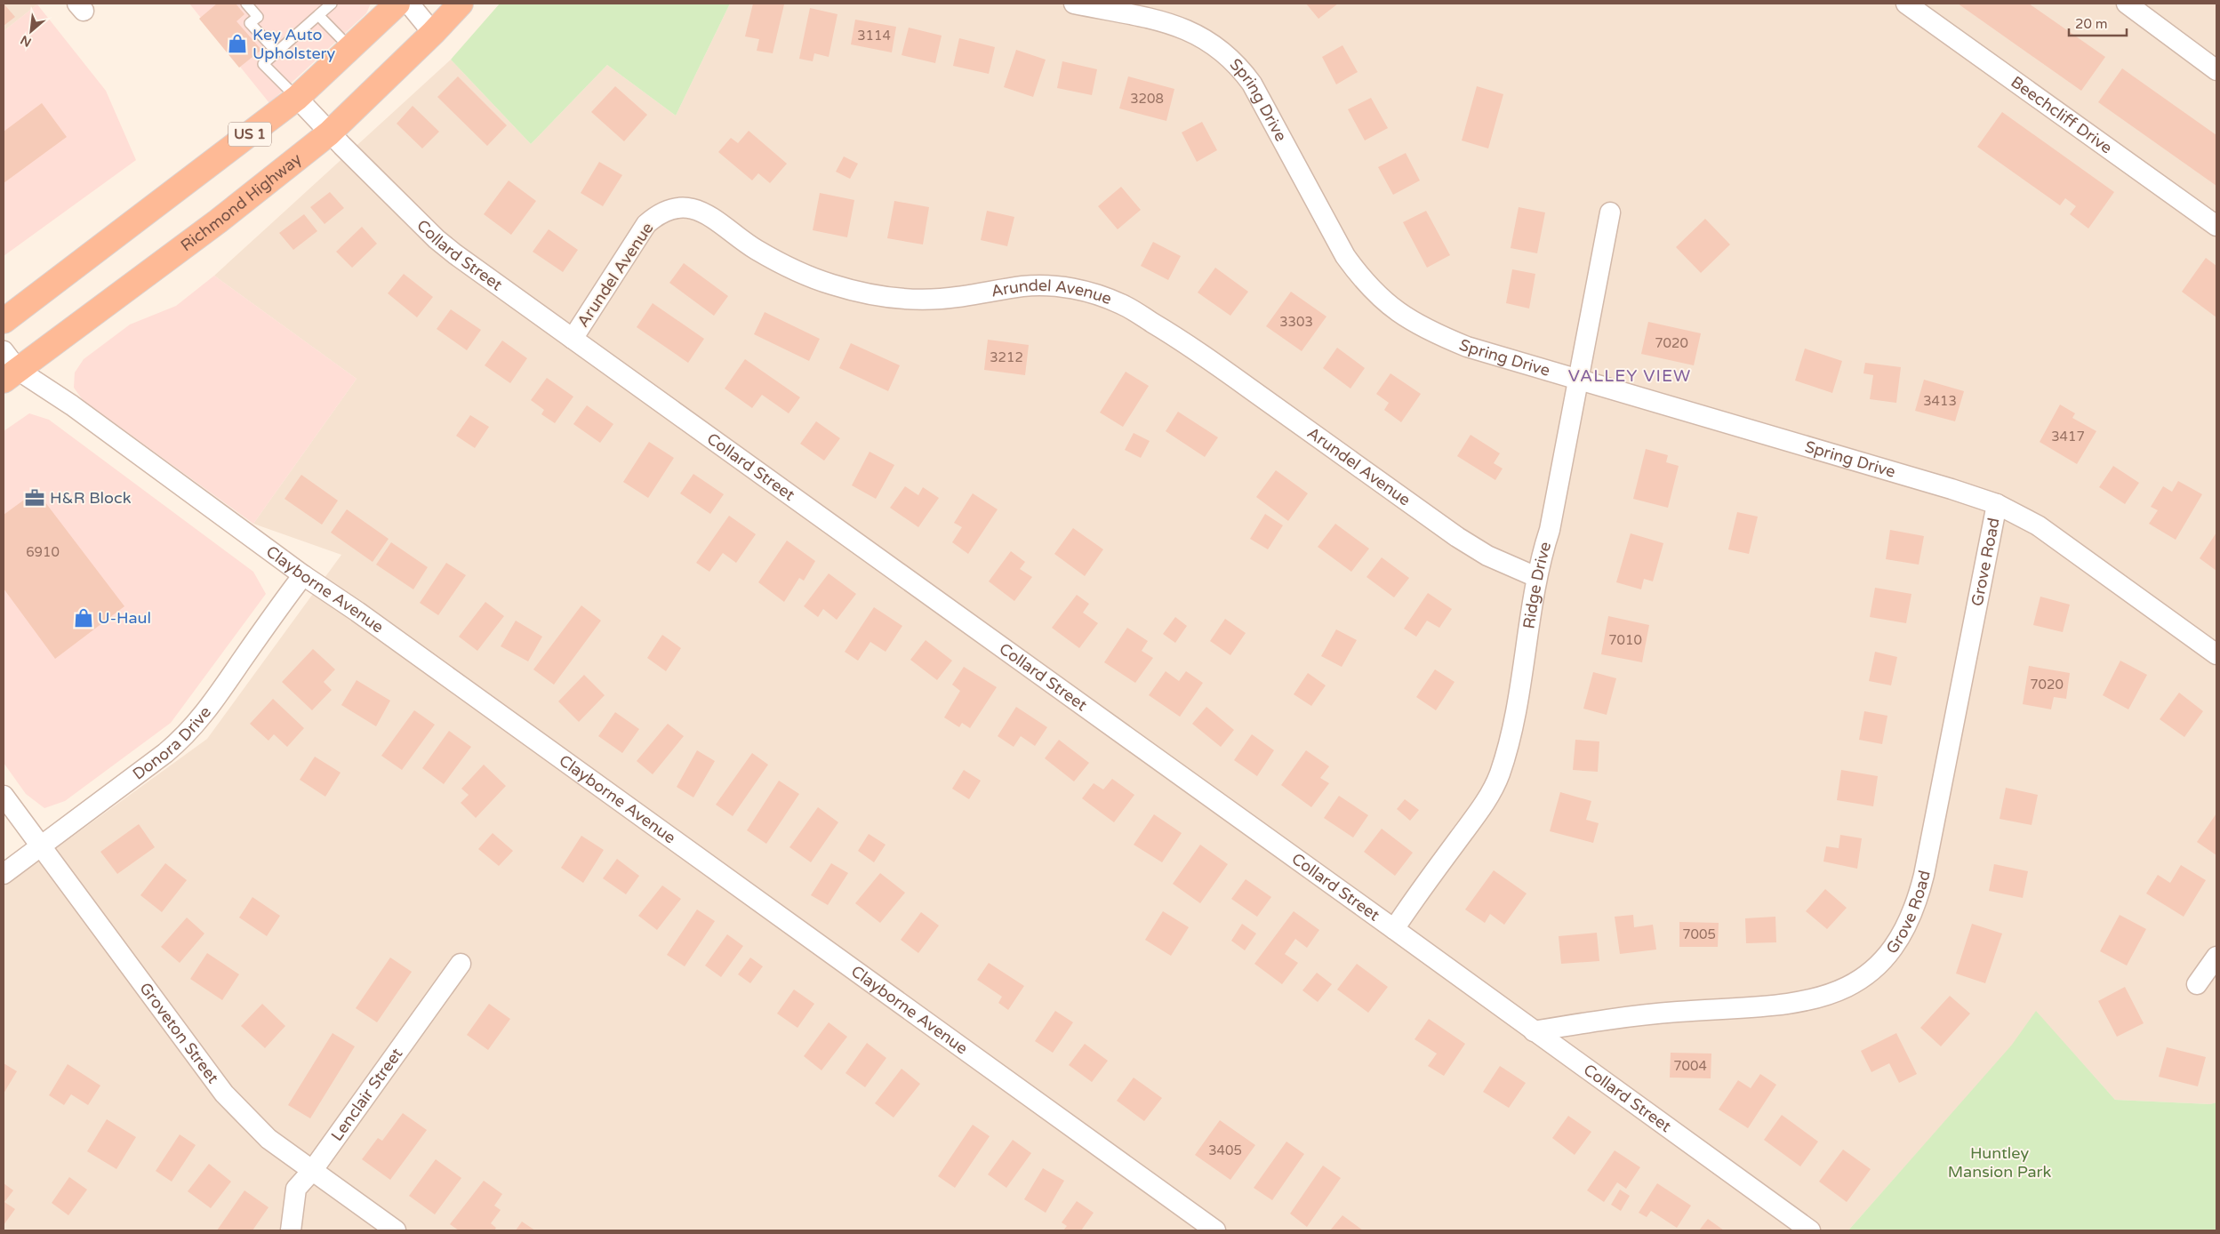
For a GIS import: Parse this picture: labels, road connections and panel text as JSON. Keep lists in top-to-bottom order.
{
  "streets": {
    "highway": ["US 1", "Richmond Highway"],
    "street": [
      "Spring Drive",
      "Beechcliff Drive",
      "Collard Street",
      "Arundel Avenue",
      "Grove Road",
      "Ridge Drive",
      "Clayborne Avenue",
      "Donora Drive",
      "Groveton Street",
      "Lenclair Street"
    ]
  },
  "crossings": [
    ["Spring Drive", "Grove Road"],
    ["Spring Drive", "Ridge Drive"],
    ["US 1", "Collard Street"],
    ["Richmond Highway", "Collard Street"],
    ["Richmond Highway", "Clayborne Avenue"],
    ["Collard Street", "Arundel Avenue"],
    ["Collard Street", "Grove Road"],
    ["Collard Street", "Ridge Drive"],
    ["Arundel Avenue", "Ridge Drive"],
    ["Clayborne Avenue", "Donora Drive"],
    ["Donora Drive", "Groveton Street"],
    ["Groveton Street", "Lenclair Street"]
  ],
  "districts": ["VALLEY VIEW"],
  "parks": ["Huntley Mansion Park"],
  "places": {
    "shop": ["Key Auto Upholstery", "U-Haul"],
    "office": ["H&R Block"]
  },
  "house_numbers": [
    "3114",
    "3208",
    "3303",
    "7020",
    "3212",
    "3413",
    "3417",
    "6910",
    "7010",
    "7020",
    "7005",
    "7004",
    "3405"
  ],
  "scale_bar": "20 m",
  "north": "bottom left"
}
